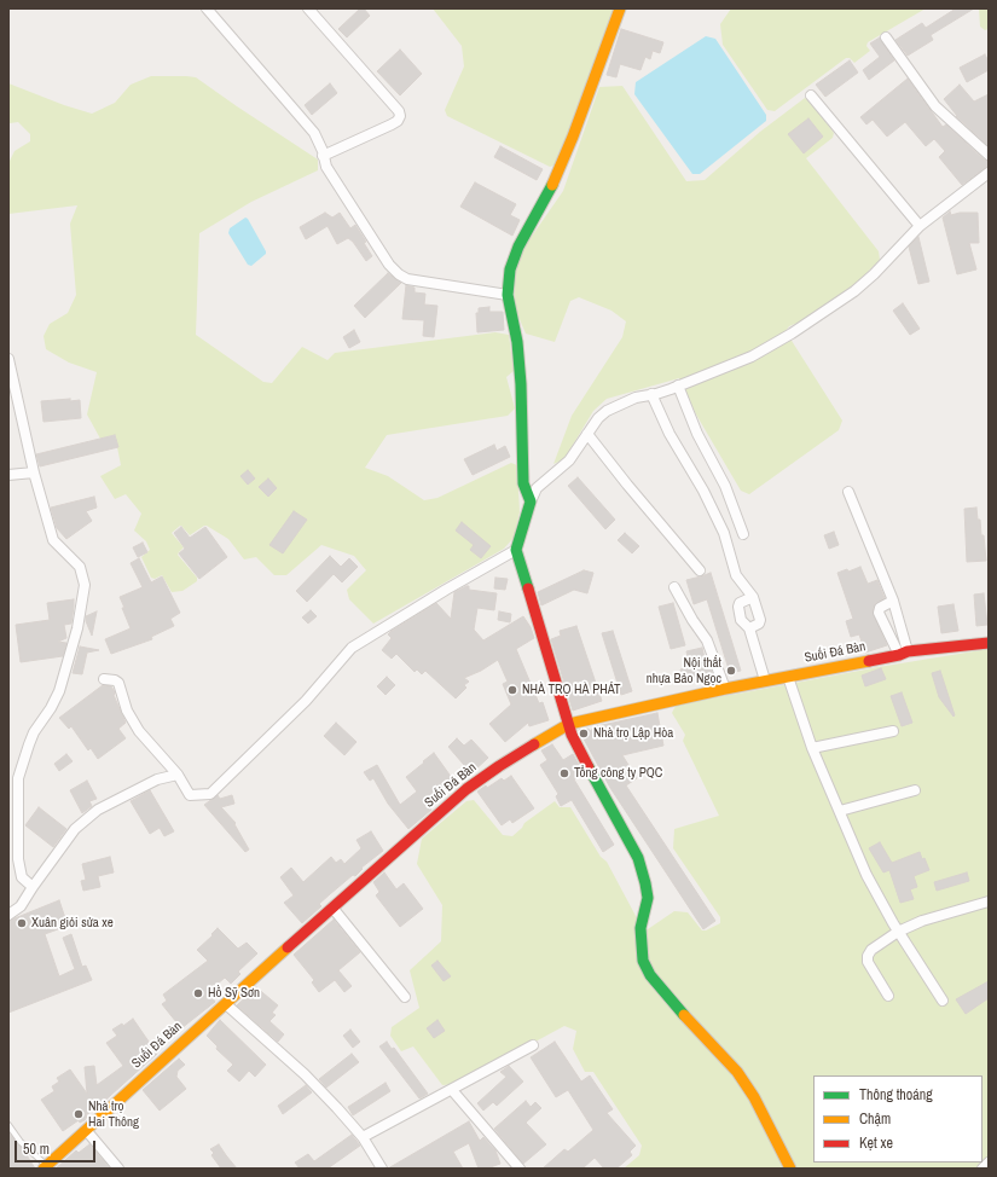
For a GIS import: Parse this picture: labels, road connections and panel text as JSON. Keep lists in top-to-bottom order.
{
  "streets": {
    "street": ["Suối Đá Bàn"]
  },
  "places": [
    "Nội thất nhựa Bảo Ngọc",
    "NHÀ TRỌ HÀ PHÁT",
    "Nhà trọ Lập Hòa",
    "Tổng công ty PQC",
    "Xuân giỏi sửa xe",
    "Hồ Sỹ Sơn",
    "Nhà trọ Hai Thông"
  ],
  "legend": ["Thông thoáng", "Chậm", "Kẹt xe"],
  "scale_bar": "50 m"
}
